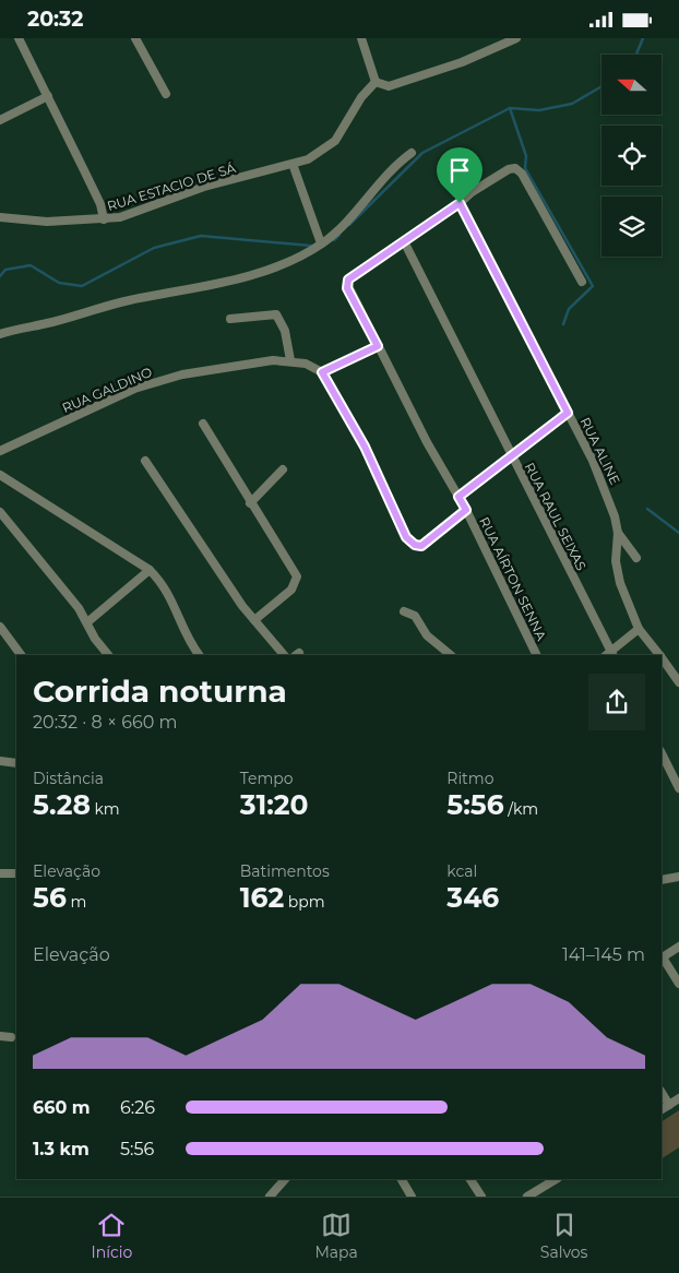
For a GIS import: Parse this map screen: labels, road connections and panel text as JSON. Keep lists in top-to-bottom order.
{
  "streets": {
    "street": [
      "RUA ESTACIO DE SÁ",
      "RUA GALDINO",
      "RUA ALINE",
      "RUA RAUL SEIXAS",
      "RUA AÍRTON SENNA"
    ]
  },
  "crossings": [
    ["RUA RAUL SEIXAS", "RUA AÍRTON SENNA"]
  ],
  "north": "left",
  "page": {
    "status": "20:32",
    "heading": ["Corrida noturna", "20:32 · 8 × 660 m"],
    "stats": [
      ["Distância", "5.28 km"],
      ["Tempo", "31:20"],
      ["Ritmo", "5:56 /km"],
      ["Elevação", "56 m"],
      ["Batimentos", "162 bpm"],
      ["kcal", "346"]
    ],
    "chart": ["Elevação", "141–145 m"],
    "list": [
      {
        "name": "660 m",
        "note": "6:26"
      },
      {
        "name": "1.3 km",
        "note": "5:56"
      }
    ],
    "tabs": ["Início", "Mapa", "Salvos"]
  }
}
